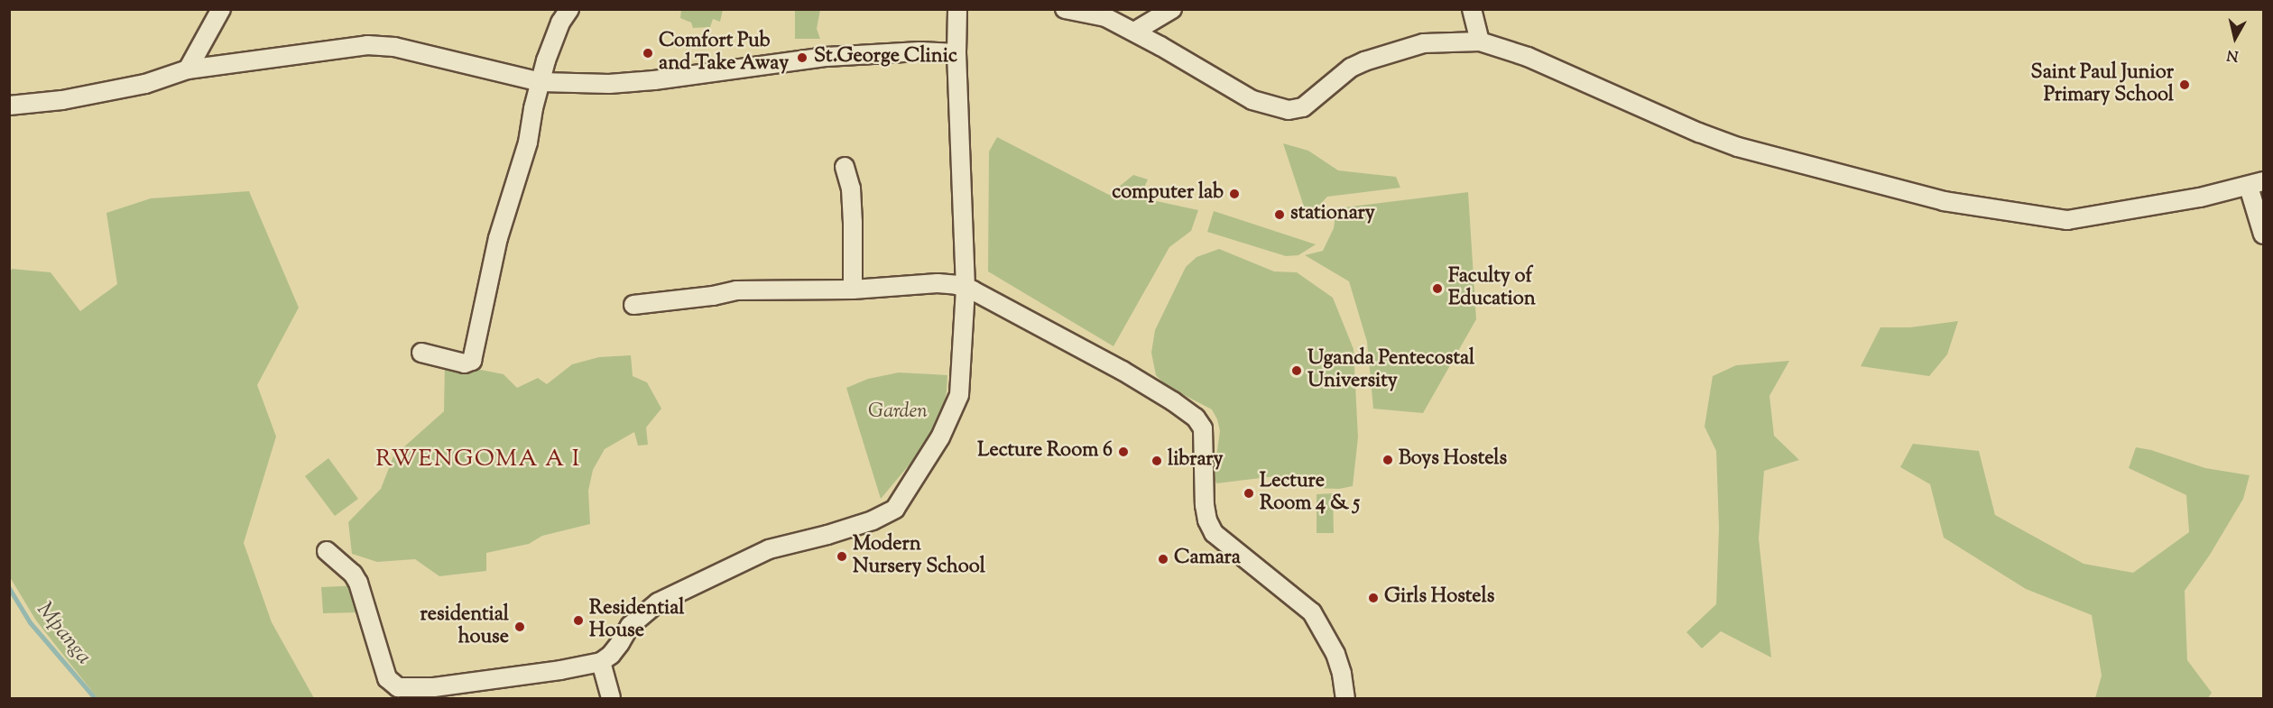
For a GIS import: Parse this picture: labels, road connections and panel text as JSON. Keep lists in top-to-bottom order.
{
  "districts": ["RWENGOMA A I"],
  "water": ["Mpanga"],
  "parks": ["Garden"],
  "places": [
    "Comfort Pub and Take Away",
    "St.George Clinic",
    "Saint Paul Junior Primary School",
    "computer lab",
    "stationary",
    "Faculty of Education",
    "Uganda Pentecostal University",
    "Lecture Room 6",
    "Boys Hostels",
    "library",
    "Lecture Room 4 & 5",
    "Modern Nursery School",
    "Camara",
    "Girls Hostels",
    "Residential House",
    "residential house"
  ],
  "north": "bottom"
}
